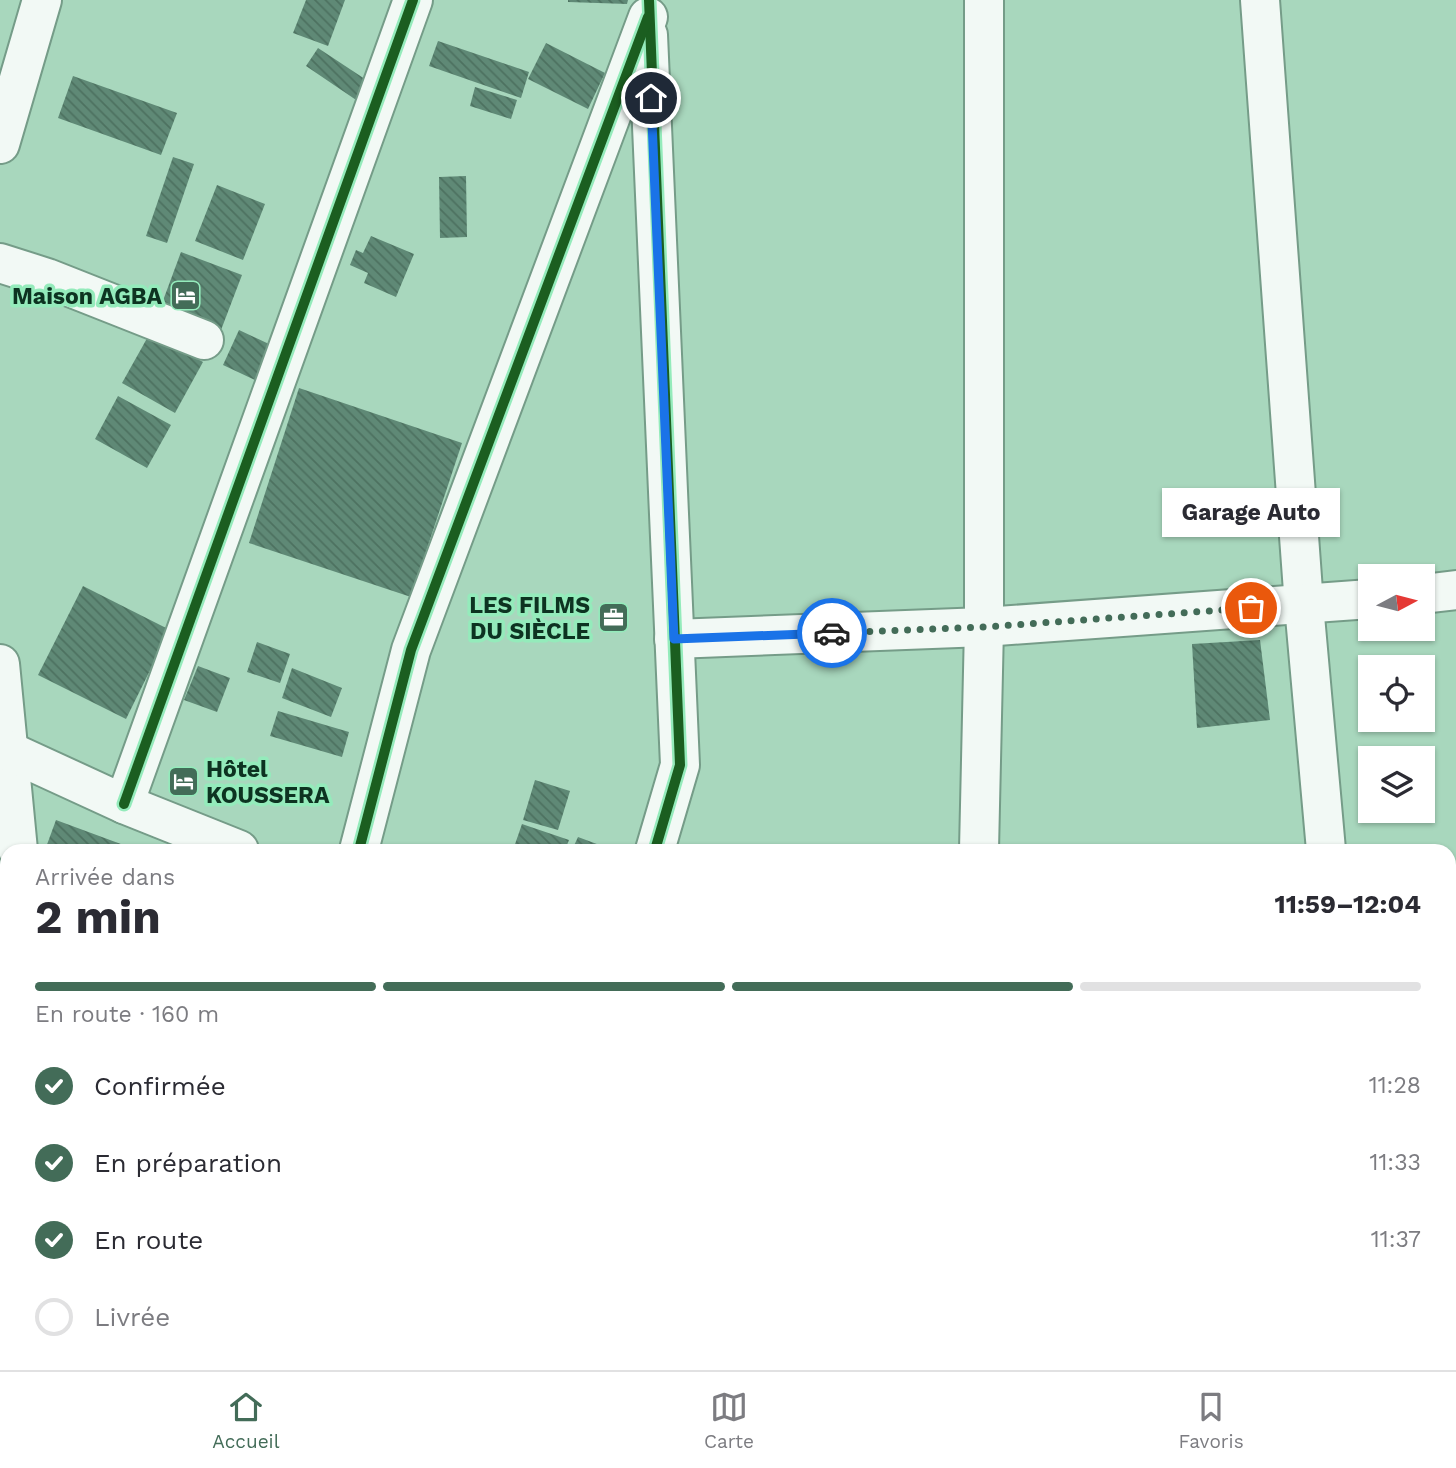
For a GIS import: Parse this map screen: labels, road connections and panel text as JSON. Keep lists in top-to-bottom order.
{
  "places": {
    "hotel": ["Maison AGBA", "Hôtel KOUSSERA"],
    "other": ["Garage Auto"],
    "office": ["LES FILMS DU SIÈCLE"]
  },
  "north": "right",
  "page": {
    "bubble": "Garage Auto",
    "heading": ["2 min", "Arrivée dans", "11:59–12:04"],
    "bar": "En route · 160 m",
    "list": [
      ["Confirmée", "11:28"],
      ["En préparation", "11:33"],
      ["En route", "11:37"],
      "Livrée"
    ],
    "tabs": ["Accueil", "Carte", "Favoris"]
  }
}
